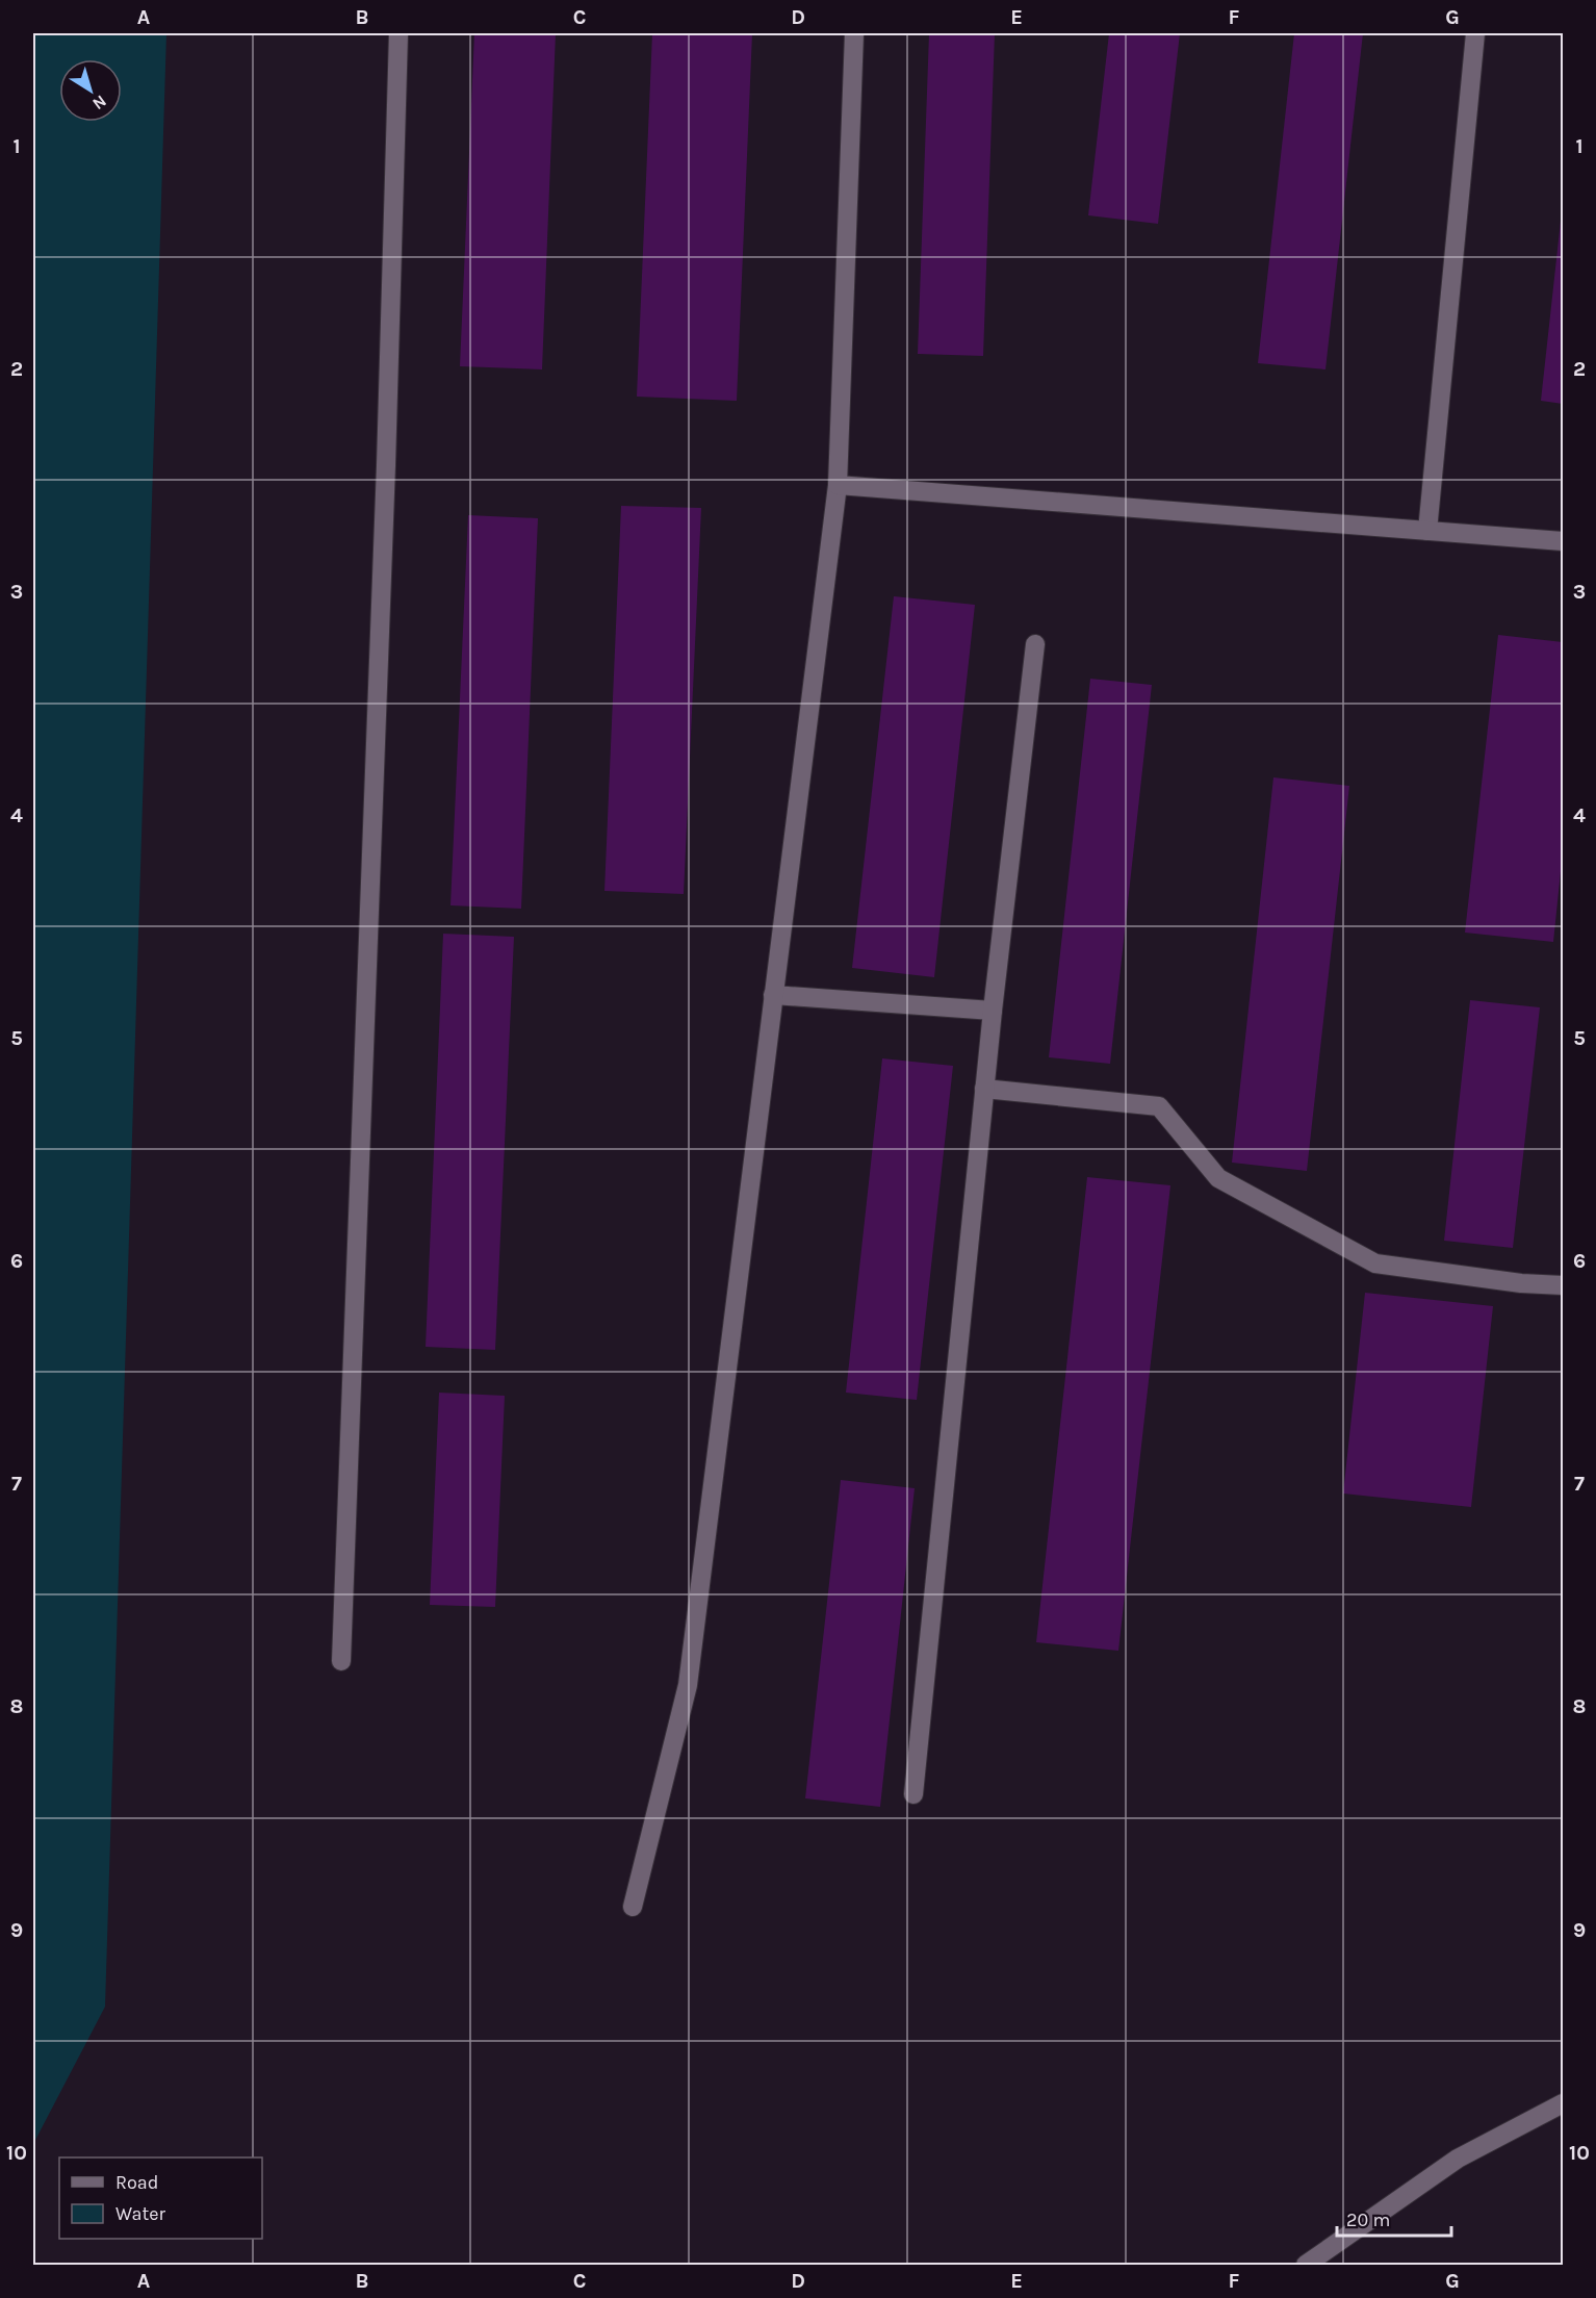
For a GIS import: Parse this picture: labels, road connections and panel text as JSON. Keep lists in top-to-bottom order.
{
  "legend": ["Road", "Water"],
  "scale_bar": "20 m",
  "north": "bottom right",
  "grid": {
    "columns": [
      "A",
      "B",
      "C",
      "D",
      "E",
      "F",
      "G"
    ],
    "rows": [
      "1",
      "2",
      "3",
      "4",
      "5",
      "6",
      "7",
      "8",
      "9",
      "10"
    ]
  }
}
